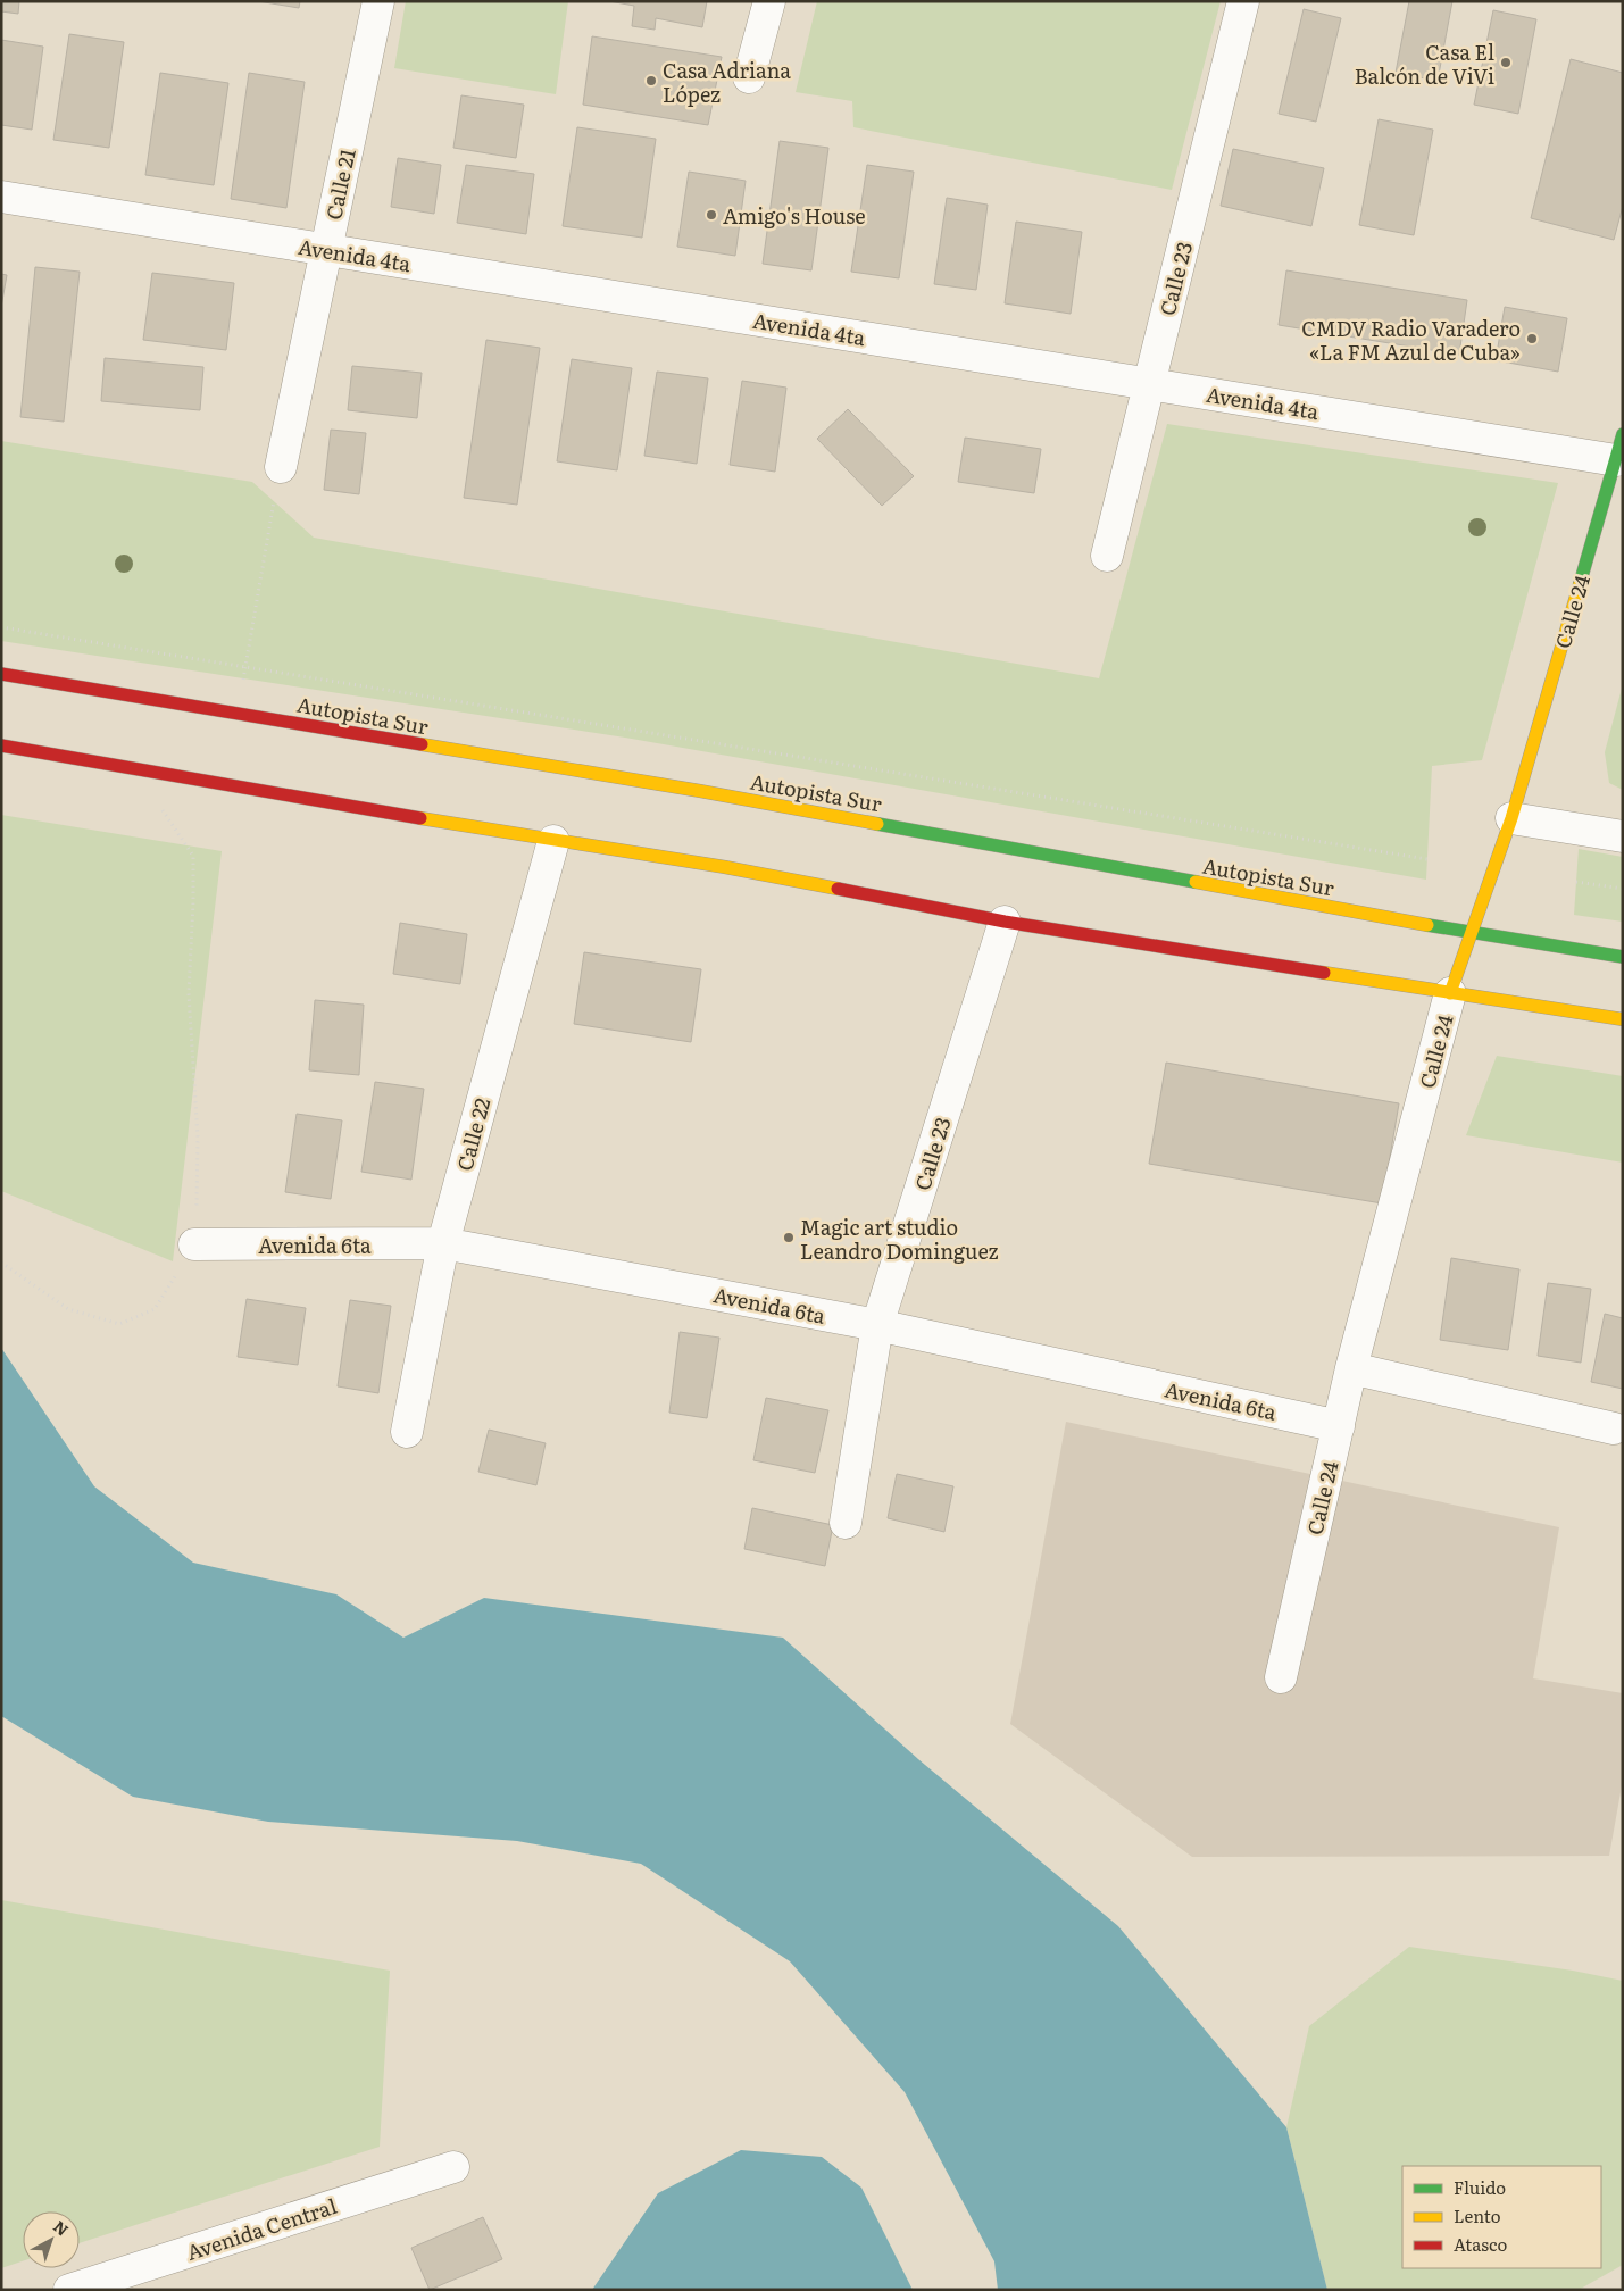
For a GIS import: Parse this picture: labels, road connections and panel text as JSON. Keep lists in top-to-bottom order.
{
  "streets": {
    "main road": ["Calle 24", "Autopista Sur"],
    "street": [
      "Calle 21",
      "Avenida 4ta",
      "Calle 23",
      "Calle 22",
      "Avenida 6ta",
      "Avenida Central"
    ]
  },
  "crossings": [
    ["Calle 21", "Avenida 4ta"],
    ["Avenida 4ta", "Calle 23"],
    ["Avenida 4ta", "Calle 24"],
    ["Calle 23", "Avenida 6ta"],
    ["Calle 24", "Autopista Sur"],
    ["Calle 24", "Avenida 6ta"],
    ["Calle 22", "Avenida 6ta"]
  ],
  "places": [
    "Casa El Balcón de ViVi",
    "Casa Adriana López",
    "Amigo's House",
    "CMDV Radio Varadero «La FM Azul de Cuba»",
    "Magic art studio Leandro Dominguez"
  ],
  "legend": ["Fluido", "Lento", "Atasco"],
  "north": "top right"
}
